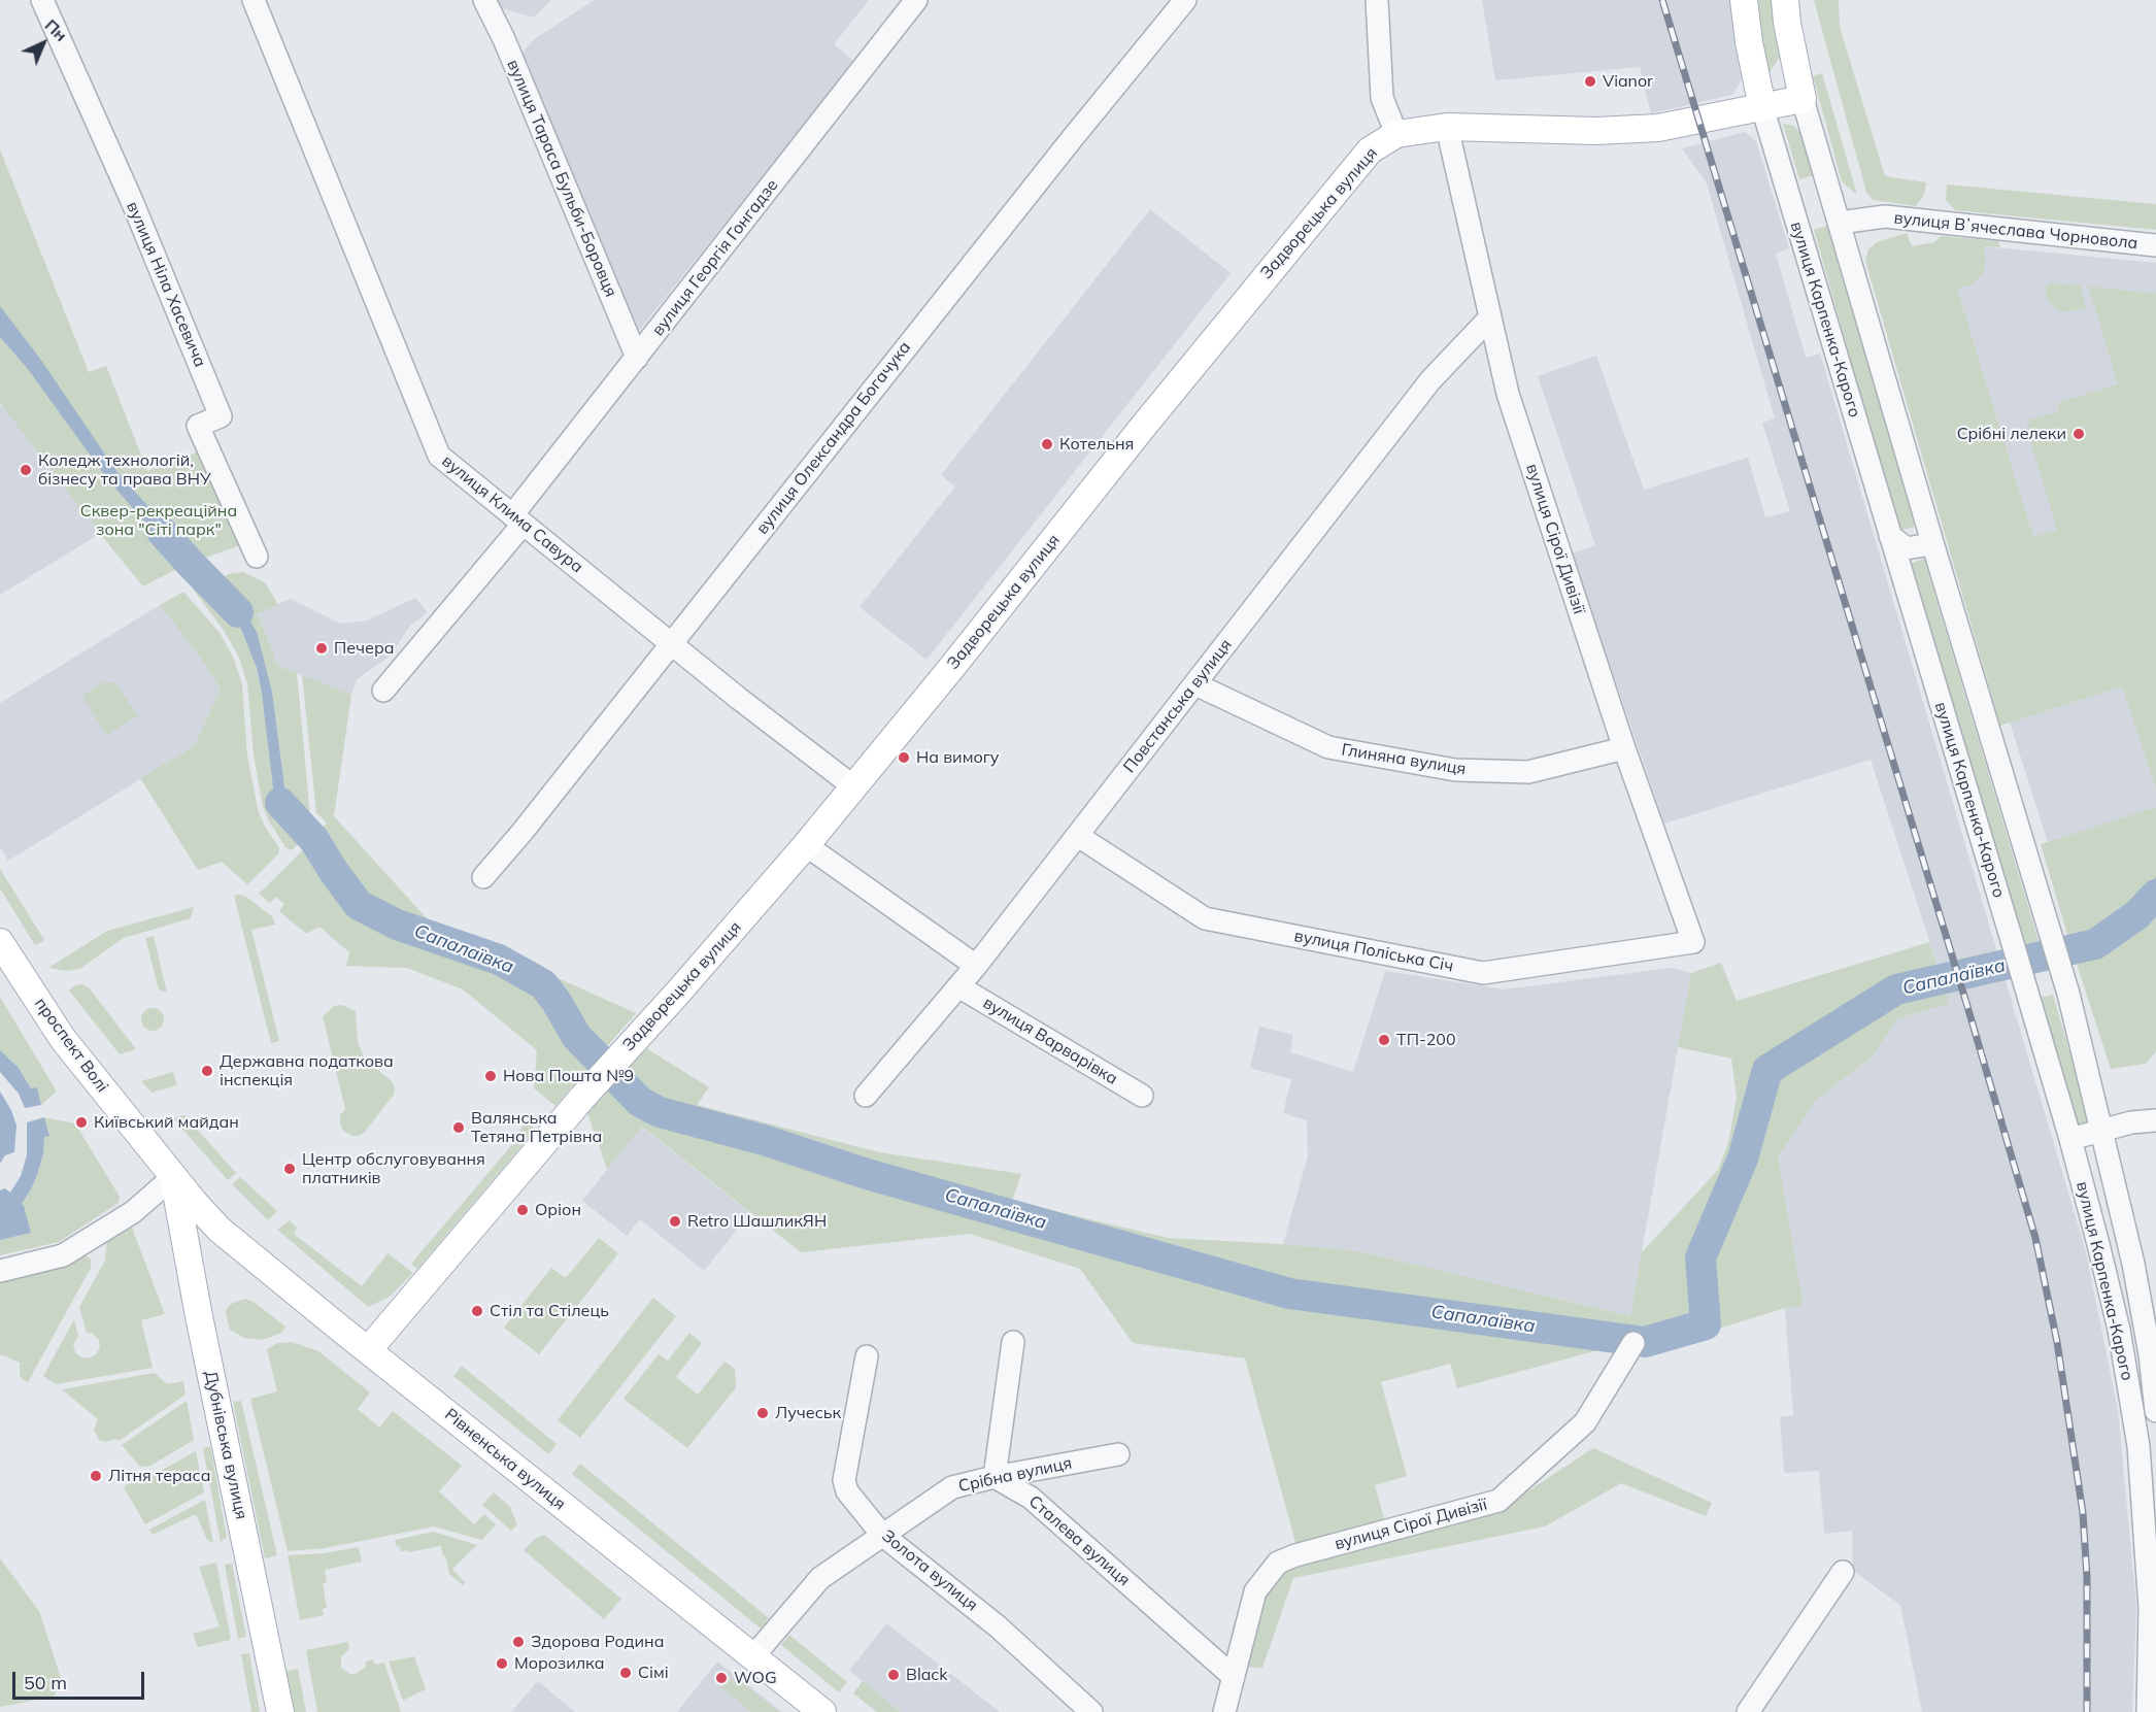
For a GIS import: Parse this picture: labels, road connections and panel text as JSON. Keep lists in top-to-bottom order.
{
  "streets": {
    "main road": [
      "Задворецька вулиця",
      "вулиця Карпенка-Карого",
      "проспект Волі",
      "Дубнівська вулиця",
      "Рівненська вулиця"
    ],
    "street": [
      "вулиця Тараса Бульби-Боровця",
      "вулиця Вʼячеслава Чорновола",
      "вулиця Георгія Гонгадзе",
      "вулиця Ніла Хасевича",
      "вулиця Олександра Богачука",
      "вулиця Клима Савура",
      "вулиця Сірої Дивізії",
      "Повстанська вулиця",
      "Глиняна вулиця",
      "вулиця Поліська Січ",
      "вулиця Варварівка",
      "Срібна вулиця",
      "Сталева вулиця",
      "Золота вулиця"
    ]
  },
  "crossings": [
    ["вулиця Тараса Бульби-Боровця", "вулиця Георгія Гонгадзе"],
    ["Задворецька вулиця", "вулиця Карпенка-Карого"],
    ["Задворецька вулиця", "вулиця Клима Савура"],
    ["Задворецька вулиця", "вулиця Сірої Дивізії"],
    ["Задворецька вулиця", "Рівненська вулиця"],
    ["вулиця Вʼячеслава Чорновола", "вулиця Карпенка-Карого"],
    ["вулиця Георгія Гонгадзе", "вулиця Клима Савура"],
    ["вулиця Олександра Богачука", "вулиця Клима Савура"],
    ["вулиця Сірої Дивізії", "Повстанська вулиця"],
    ["вулиця Сірої Дивізії", "Глиняна вулиця"],
    ["вулиця Сірої Дивізії", "вулиця Поліська Січ"],
    ["вулиця Сірої Дивізії", "Сталева вулиця"],
    ["Повстанська вулиця", "Глиняна вулиця"],
    ["Повстанська вулиця", "вулиця Поліська Січ"],
    ["Повстанська вулиця", "вулиця Варварівка"],
    ["проспект Волі", "Дубнівська вулиця"],
    ["проспект Волі", "Рівненська вулиця"],
    ["Рівненська вулиця", "Срібна вулиця"],
    ["Срібна вулиця", "Сталева вулиця"],
    ["Срібна вулиця", "Золота вулиця"]
  ],
  "water": ["Сапалаївка"],
  "parks": ["Сквер-рекреаційна зона \"Сіті парк\""],
  "places": [
    "Vianor",
    "Срібні лелеки",
    "Котельня",
    "Коледж технологій, бізнесу та права ВНУ",
    "Печера",
    "На вимогу",
    "ТП-200",
    "Державна податкова інспекція",
    "Нова Пошта №9",
    "Київський майдан",
    "Валянська Тетяна Петрівна",
    "Центр обслуговування платників",
    "Оріон",
    "Retro ШашликЯН",
    "Стіл та Стілець",
    "Лучеськ",
    "Літня тераса",
    "Здорова Родина",
    "Морозилка",
    "Сімі",
    "Black",
    "WOG"
  ],
  "scale_bar": "50 m",
  "north": "top right"
}
